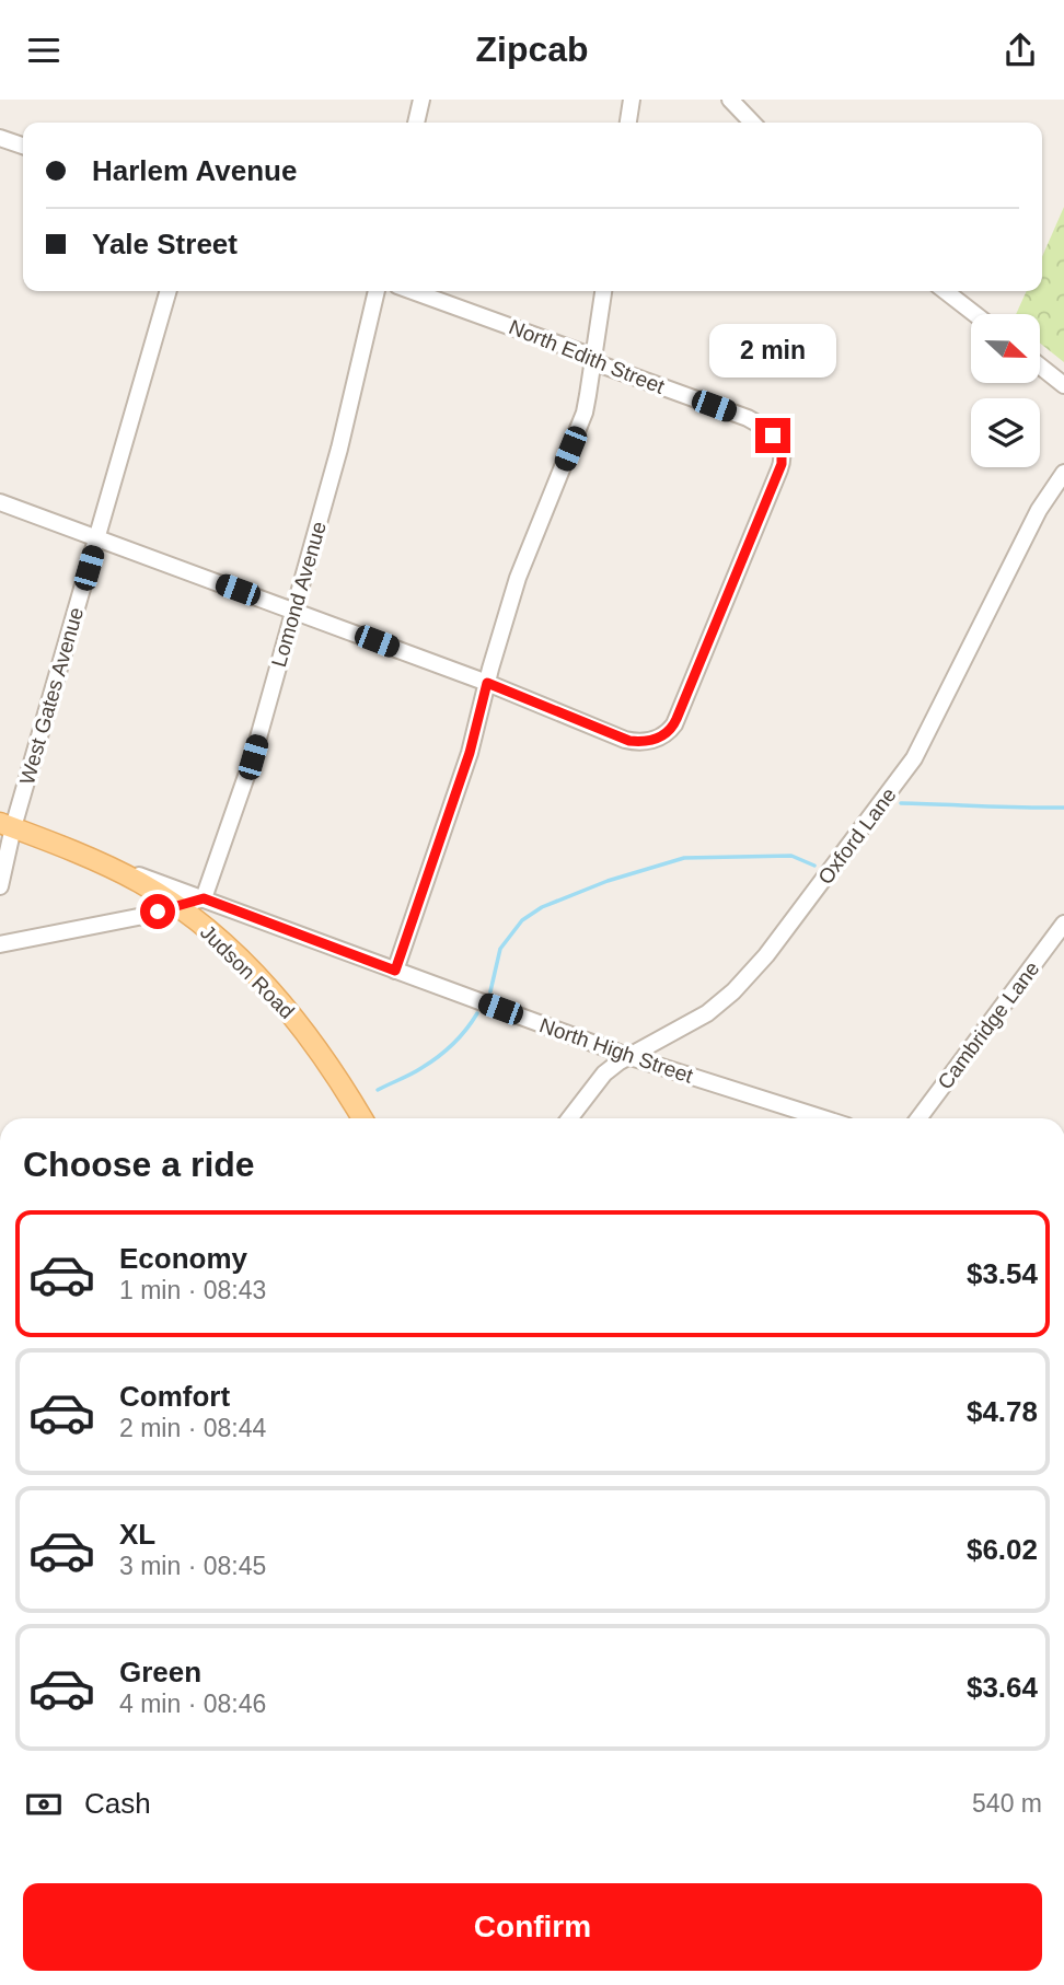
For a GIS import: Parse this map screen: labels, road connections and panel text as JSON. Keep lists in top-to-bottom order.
{
  "streets": {
    "main road": ["Judson Road", "North High Street"],
    "street": [
      "North Edith Street",
      "Lomond Avenue",
      "West Gates Avenue",
      "Oxford Lane",
      "Cambridge Lane"
    ]
  },
  "crossings": [
    ["Lomond Avenue", "North High Street"],
    ["West Gates Avenue", "North High Street"],
    ["Oxford Lane", "North High Street"],
    ["Judson Road", "North High Street"]
  ],
  "north": "right",
  "page": {
    "header": "Zipcab",
    "banner": ["Harlem Avenue", "Yale Street"],
    "bubble": "2 min",
    "heading": "Choose a ride",
    "list": [
      {
        "name": "Economy",
        "note": "1 min · 08:43",
        "value": "$3.54"
      },
      {
        "name": "Comfort",
        "note": "2 min · 08:44",
        "value": "$4.78"
      },
      {
        "name": "XL",
        "note": "3 min · 08:45",
        "value": "$6.02"
      },
      {
        "name": "Green",
        "note": "4 min · 08:46",
        "value": "$3.64"
      }
    ],
    "pay": ["Cash", "540 m"],
    "buttons": "Confirm"
  }
}
